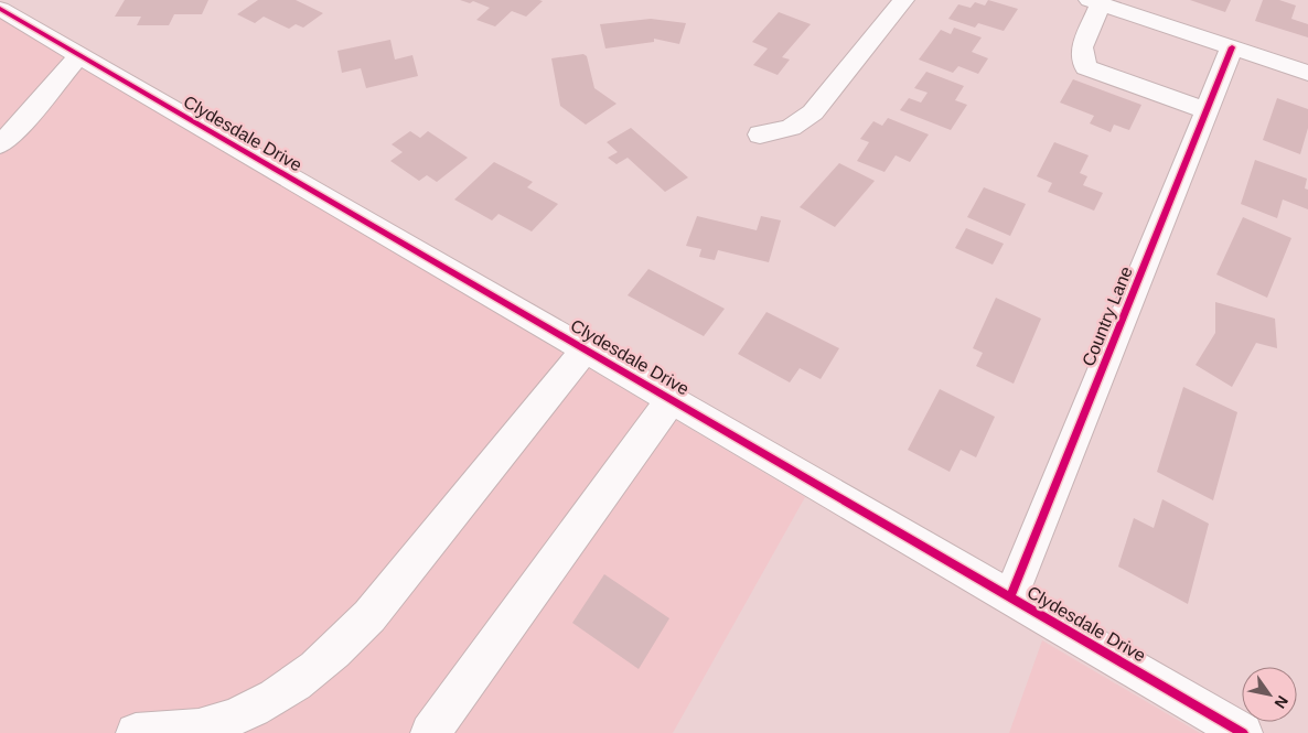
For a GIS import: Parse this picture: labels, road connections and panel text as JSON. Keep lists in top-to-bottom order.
{
  "streets": {
    "street": ["Clydesdale Drive", "Country Lane"]
  },
  "crossings": [
    ["Clydesdale Drive", "Country Lane"]
  ],
  "north": "bottom right"
}
